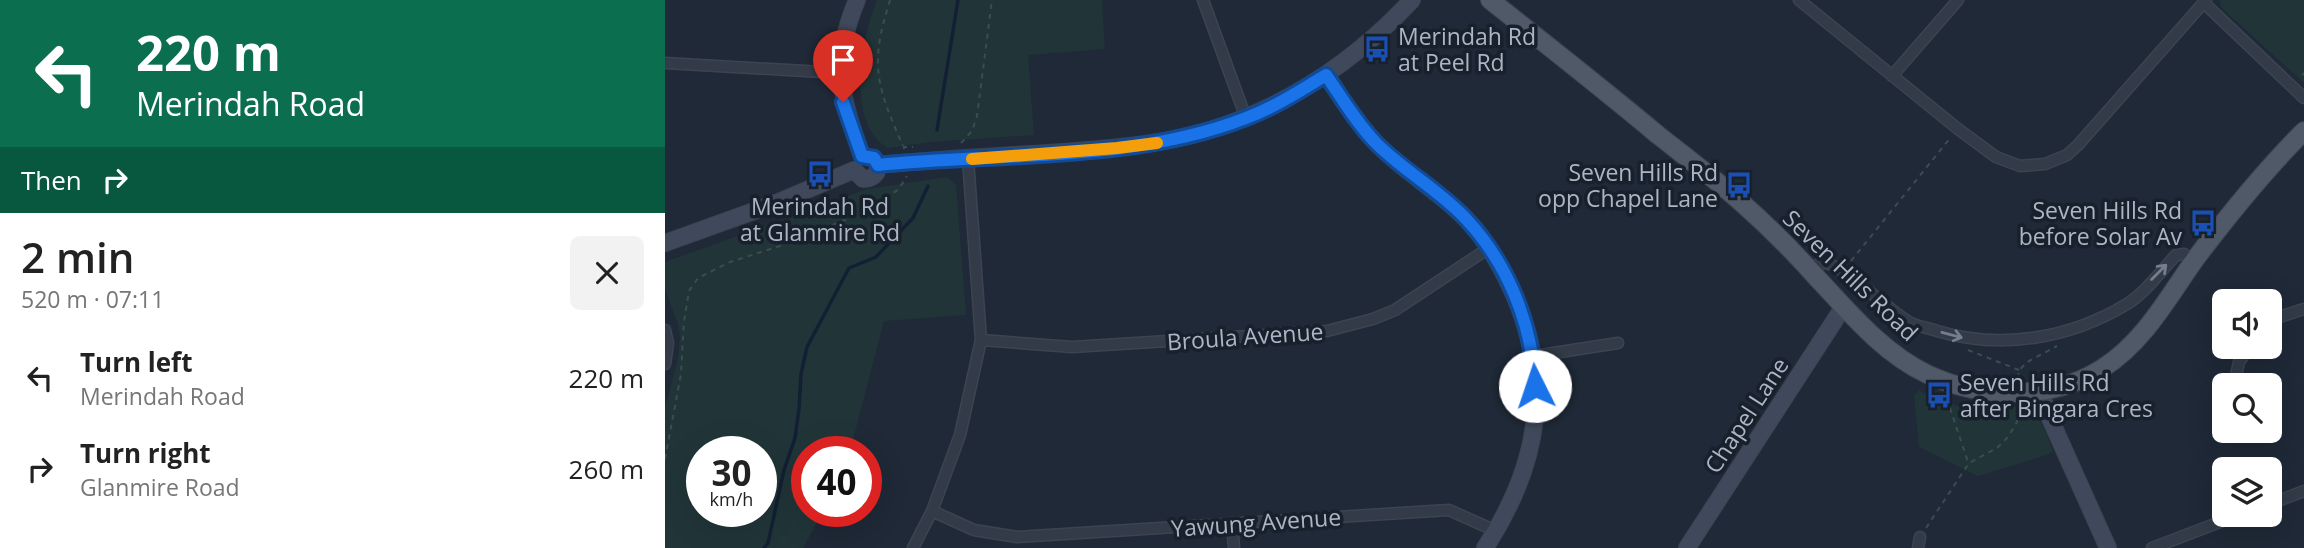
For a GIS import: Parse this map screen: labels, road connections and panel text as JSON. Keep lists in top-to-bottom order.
{
  "streets": {
    "main road": ["Seven Hills Road", "Chapel Lane"],
    "street": ["Broula Avenue", "Yawung Avenue"]
  },
  "crossings": [
    ["Seven Hills Road", "Chapel Lane"]
  ],
  "places": {
    "bus stop": [
      "Merindah Rd at Peel Rd",
      "Merindah Rd at Glanmire Rd",
      "Seven Hills Rd opp Chapel Lane",
      "Seven Hills Rd before Solar Av",
      "Seven Hills Rd after Bingara Cres"
    ]
  },
  "page": {
    "turn": ["220 m", "Merindah Road"],
    "then": "Then",
    "heading": ["2 min", "520 m · 07:11"],
    "list": [
      {
        "name": "Turn left",
        "note": "Merindah Road",
        "value": "220 m"
      },
      {
        "name": "Turn right",
        "note": "Glanmire Road",
        "value": "260 m"
      }
    ],
    "speed": "30 km/h",
    "limit": "40"
  }
}
